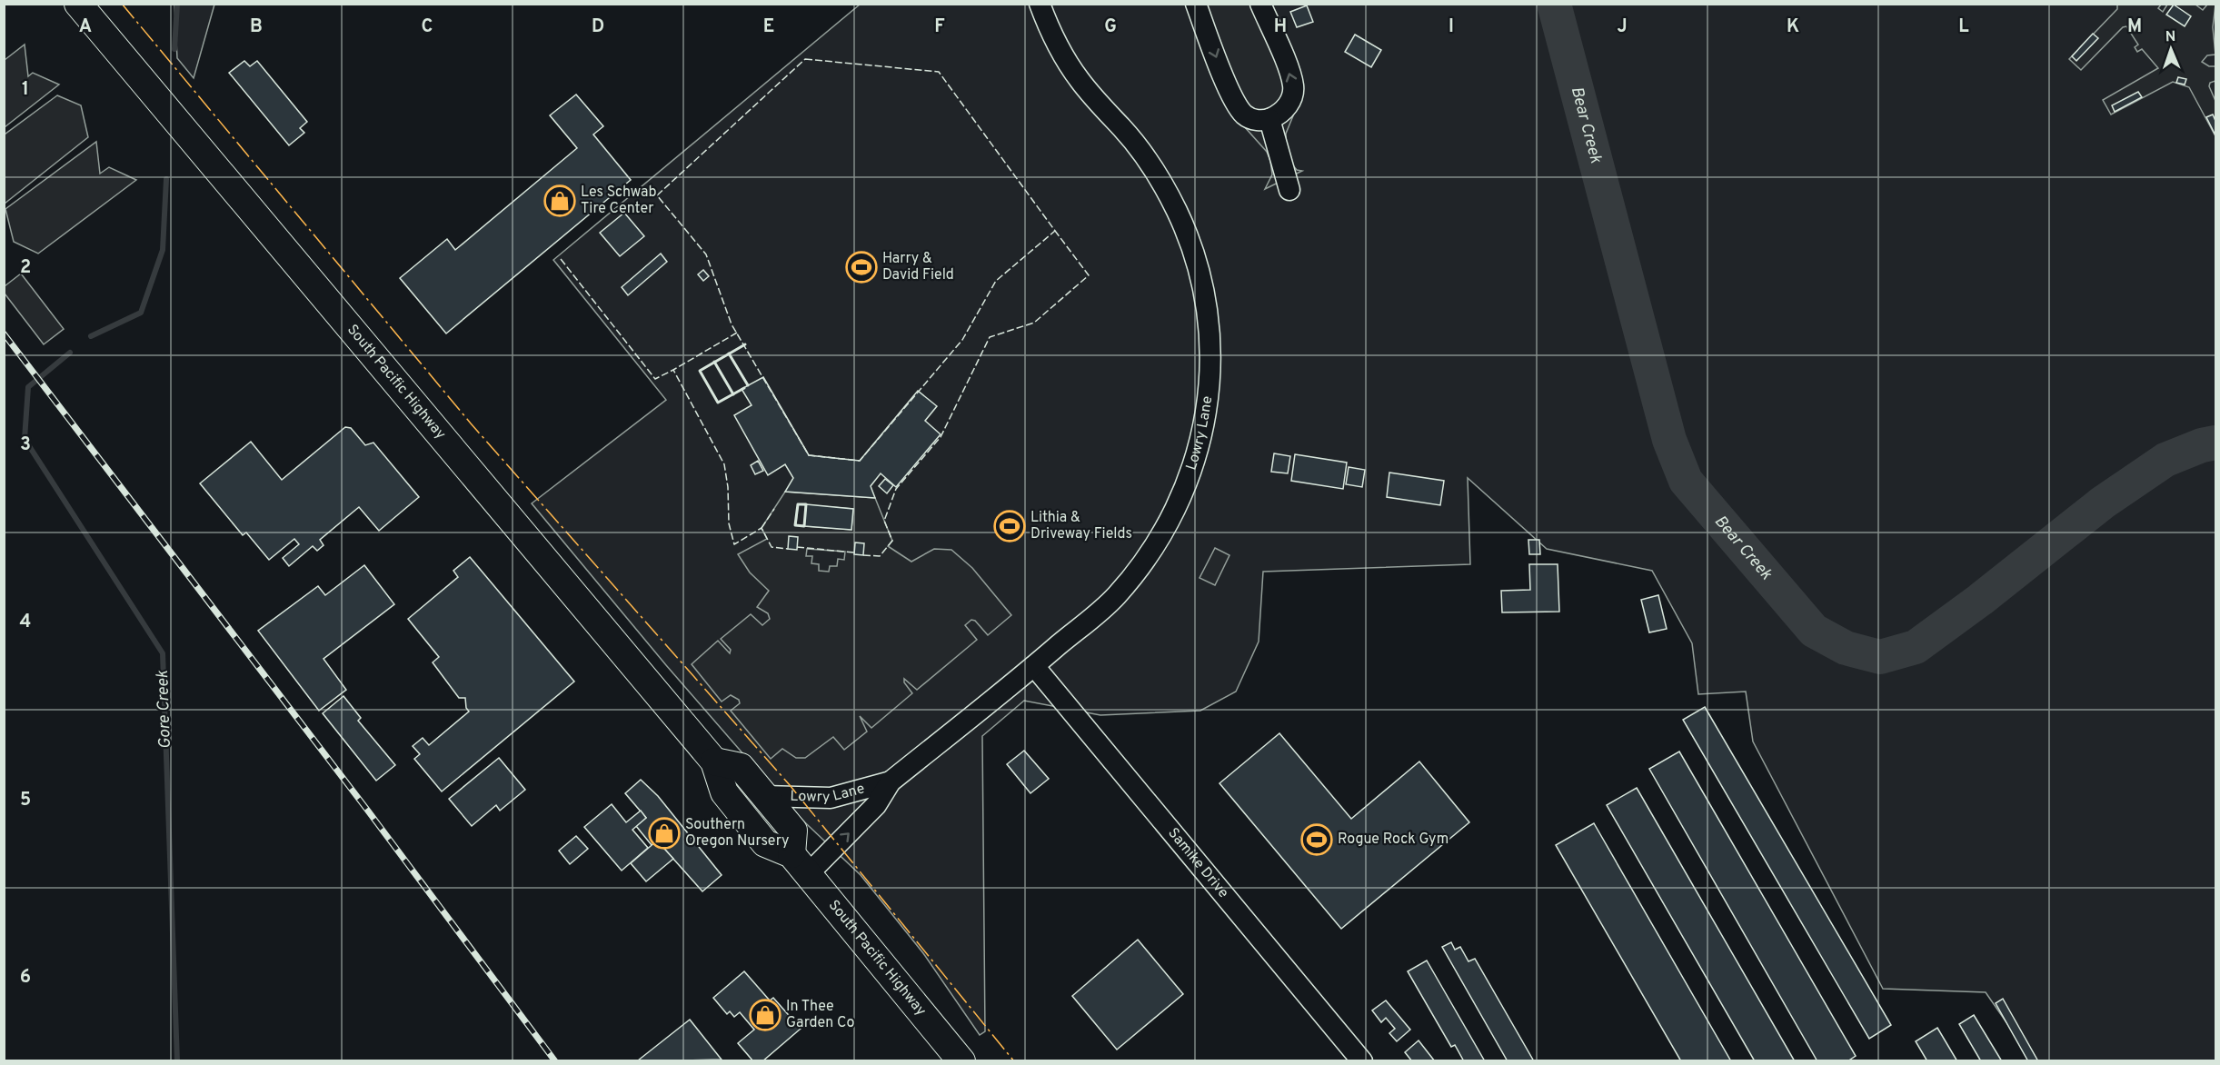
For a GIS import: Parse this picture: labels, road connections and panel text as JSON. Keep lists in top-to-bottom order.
{
  "streets": {
    "main road": ["South Pacific Highway"],
    "street": ["Lowry Lane", "Samike Drive"]
  },
  "crossings": [
    ["South Pacific Highway", "Lowry Lane"],
    ["Lowry Lane", "Samike Drive"]
  ],
  "water": ["Bear Creek", "Gore Creek"],
  "places": {
    "shop": ["Les Schwab Tire Center", "Southern Oregon Nursery", "In Thee Garden Co"],
    "sports": ["Harry & David Field", "Lithia & Driveway Fields", "Rogue Rock Gym"]
  },
  "north": "top",
  "grid": {
    "columns": [
      "A",
      "B",
      "C",
      "D",
      "E",
      "F",
      "G",
      "H",
      "I",
      "J",
      "K",
      "L",
      "M"
    ],
    "rows": [
      "1",
      "2",
      "3",
      "4",
      "5",
      "6"
    ]
  }
}
